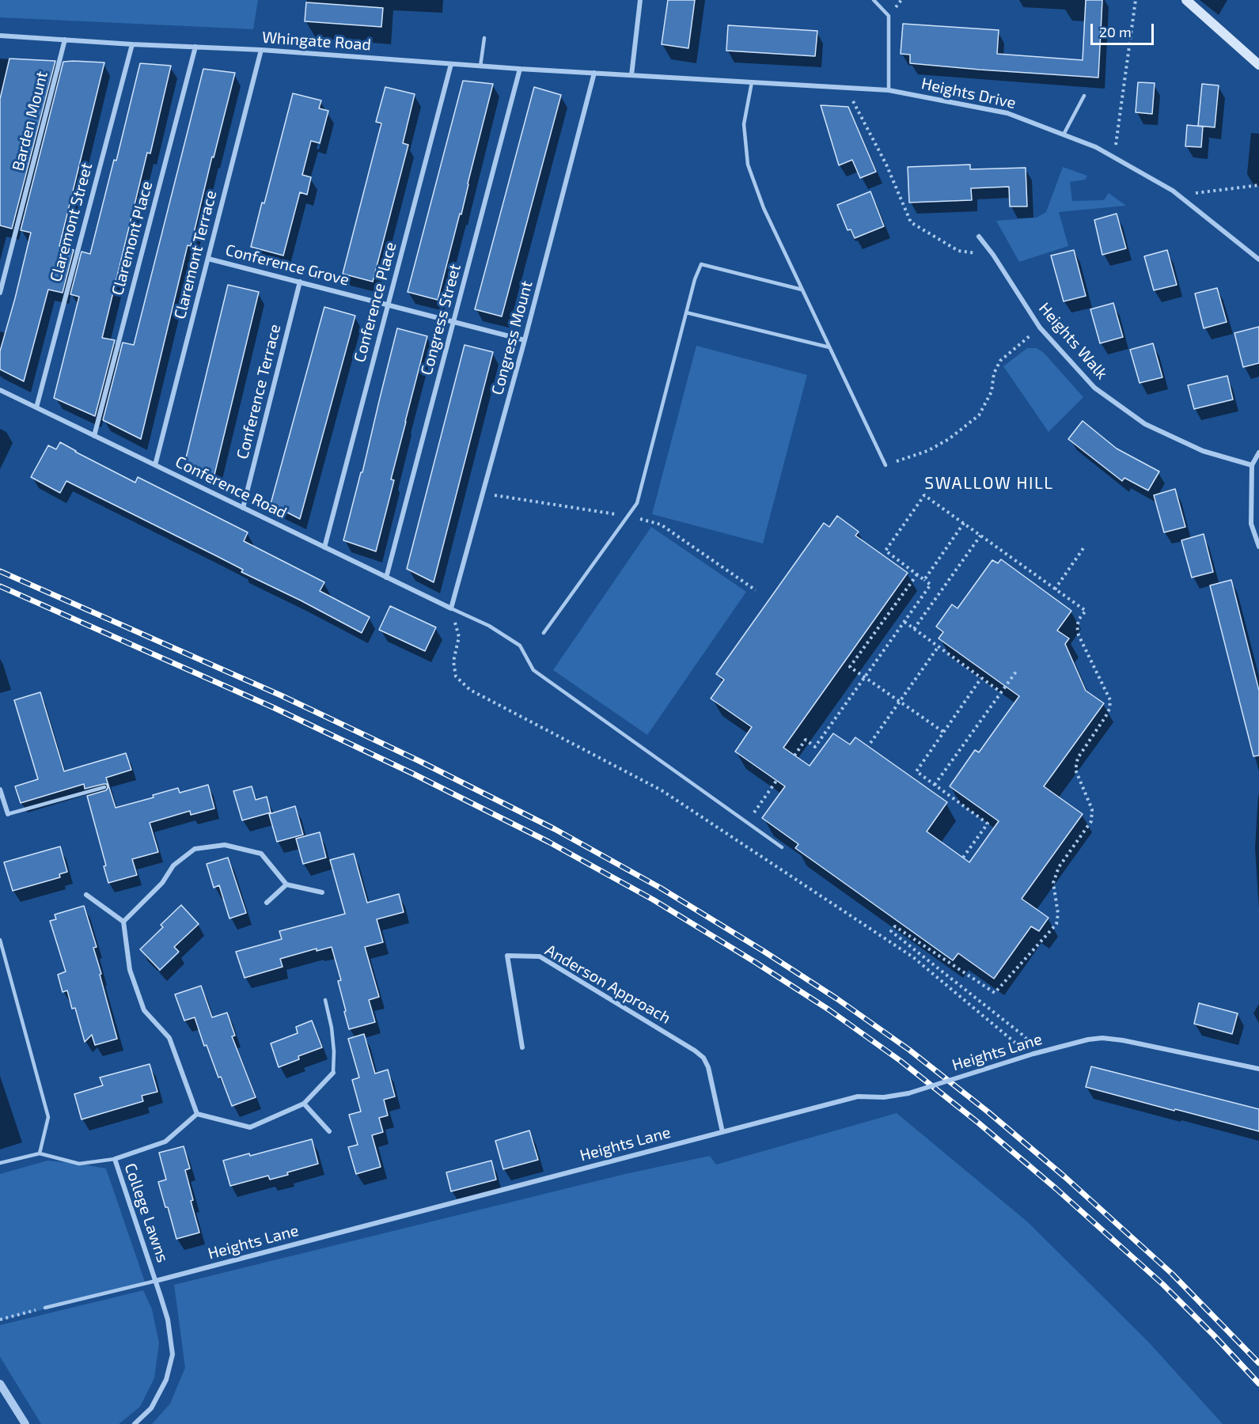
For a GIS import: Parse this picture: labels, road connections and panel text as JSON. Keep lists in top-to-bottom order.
{
  "streets": {
    "street": [
      "Whingate Road",
      "Heights Drive",
      "Barden Mount",
      "Claremont Street",
      "Claremont Place",
      "Claremont Terrace",
      "Conference Grove",
      "Conference Place",
      "Congress Street",
      "Congress Mount",
      "Heights Walk",
      "Conference Terrace",
      "Conference Road",
      "Anderson Approach",
      "Heights Lane",
      "College Lawns"
    ]
  },
  "crossings": [
    ["Whingate Road", "Heights Drive"],
    ["Whingate Road", "Barden Mount"],
    ["Whingate Road", "Claremont Street"],
    ["Whingate Road", "Claremont Place"],
    ["Whingate Road", "Claremont Terrace"],
    ["Whingate Road", "Conference Place"],
    ["Whingate Road", "Congress Street"],
    ["Whingate Road", "Congress Mount"],
    ["Claremont Street", "Conference Road"],
    ["Claremont Place", "Conference Road"],
    ["Claremont Terrace", "Conference Grove"],
    ["Claremont Terrace", "Conference Road"],
    ["Conference Grove", "Conference Place"],
    ["Conference Grove", "Congress Street"],
    ["Conference Grove", "Congress Mount"],
    ["Conference Grove", "Conference Terrace"],
    ["Conference Place", "Conference Road"],
    ["Congress Street", "Conference Road"],
    ["Congress Mount", "Conference Road"],
    ["Conference Terrace", "Conference Road"],
    ["Anderson Approach", "Heights Lane"],
    ["Heights Lane", "College Lawns"]
  ],
  "districts": ["SWALLOW HILL"],
  "scale_bar": "20 m"
}
